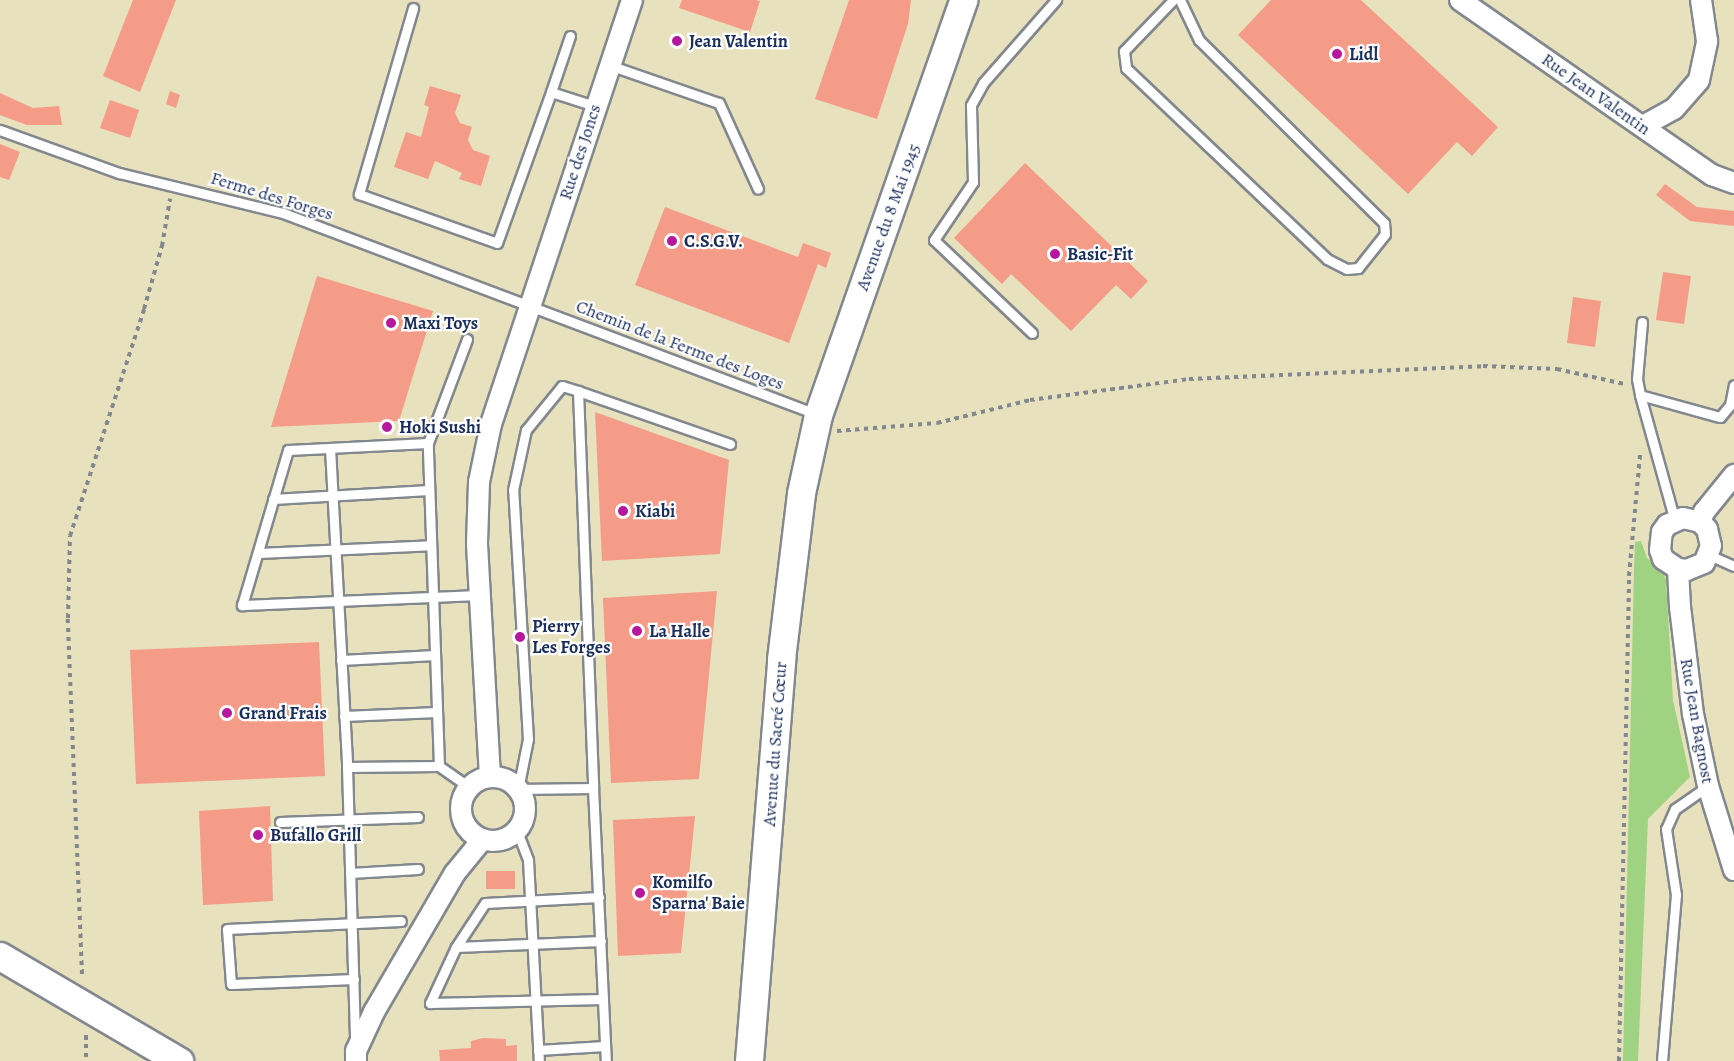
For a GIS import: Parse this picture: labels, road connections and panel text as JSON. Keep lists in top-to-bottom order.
{
  "streets": {
    "main road": ["Avenue du 8 Mai 1945", "Avenue du Sacré Cœur"],
    "street": ["Rue Jean Valentin", "Rue des Joncs", "Rue Jean Bagnost"],
    "lane": ["Ferme des Forges", "Chemin de la Ferme des Loges"]
  },
  "crossings": [
    ["Rue des Joncs", "Ferme des Forges"],
    ["Rue des Joncs", "Chemin de la Ferme des Loges"],
    ["Ferme des Forges", "Chemin de la Ferme des Loges"],
    ["Avenue du 8 Mai 1945", "Chemin de la Ferme des Loges"],
    ["Avenue du 8 Mai 1945", "Avenue du Sacré Cœur"],
    ["Chemin de la Ferme des Loges", "Avenue du Sacré Cœur"]
  ],
  "places": [
    "Jean Valentin",
    "Lidl",
    "C.S.G.V.",
    "Basic-Fit",
    "Maxi Toys",
    "Hoki Sushi",
    "Kiabi",
    "La Halle",
    "Pierry Les Forges",
    "Grand Frais",
    "Bufallo Grill",
    "Komilfo Sparna' Baie"
  ]
}
